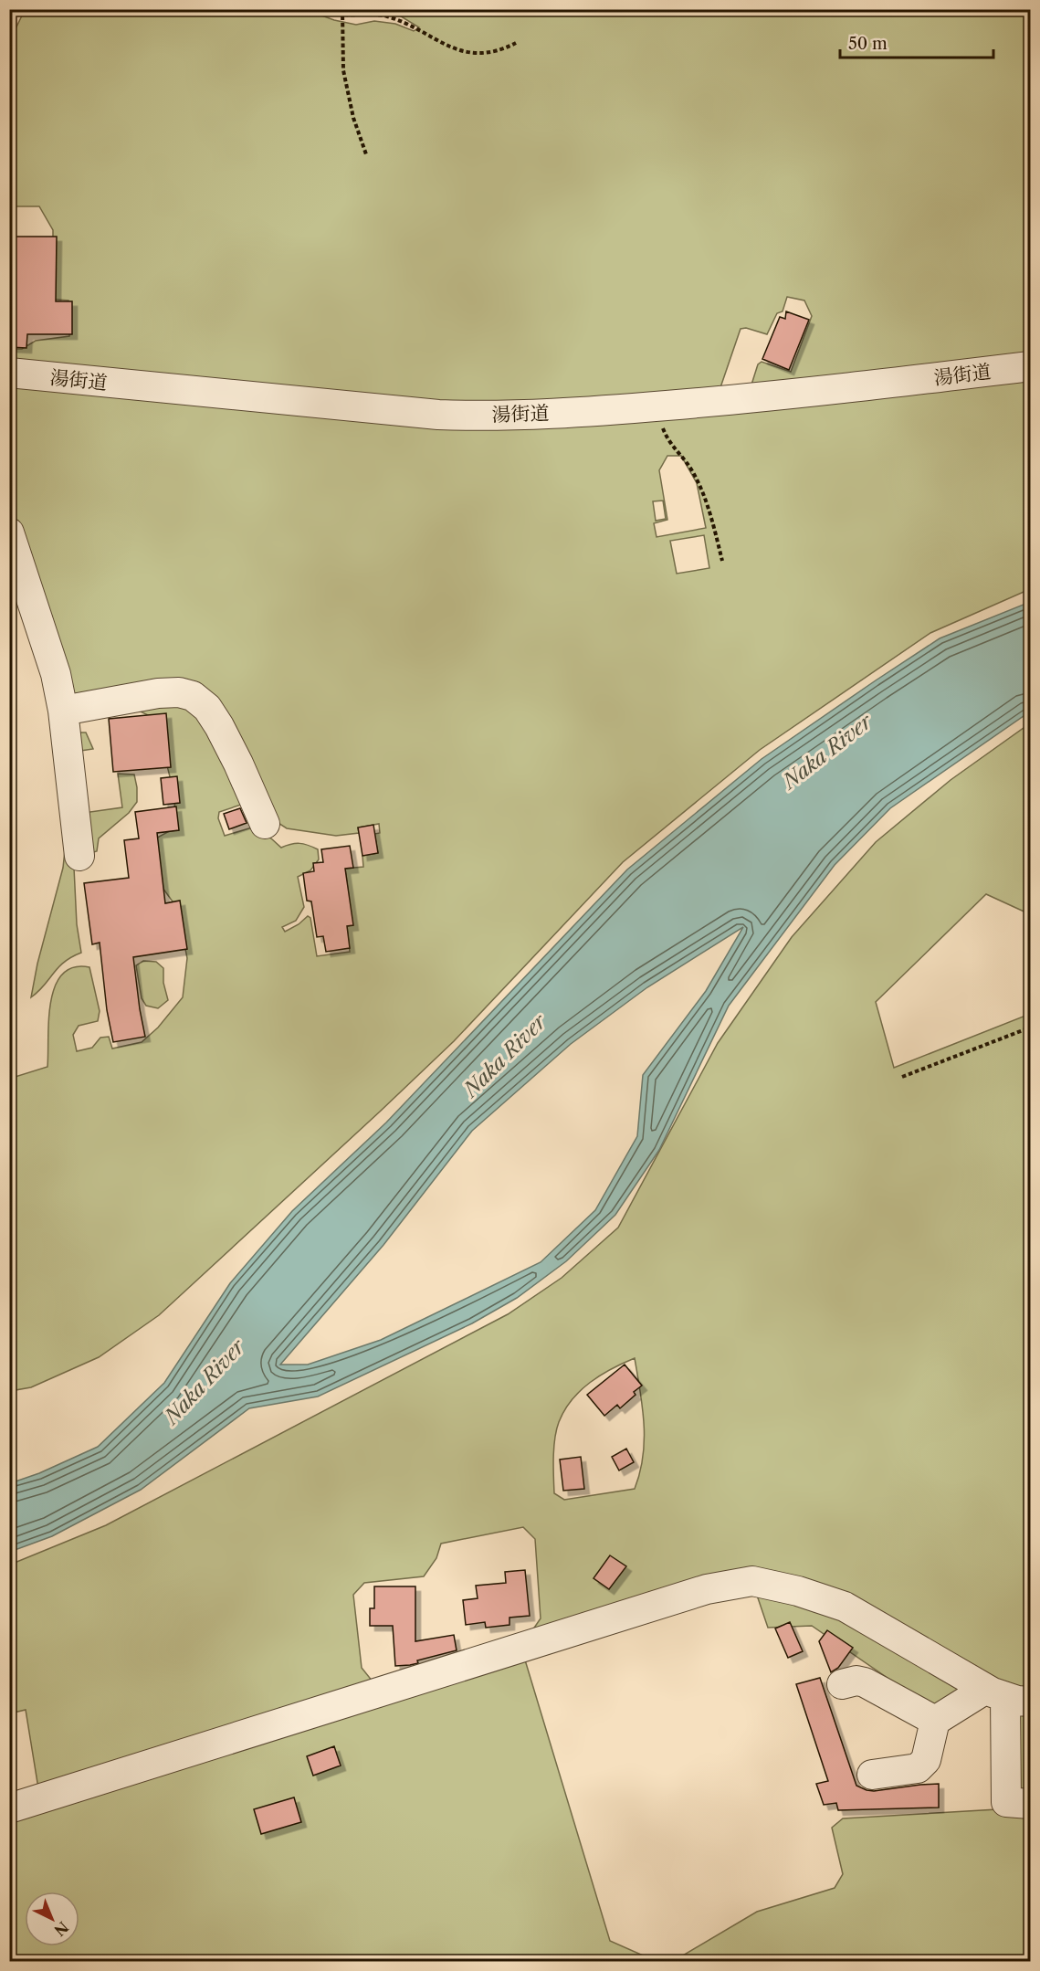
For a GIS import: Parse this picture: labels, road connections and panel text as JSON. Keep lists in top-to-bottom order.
{
  "streets": {
    "street": ["湯街道"]
  },
  "water": ["Naka River"],
  "scale_bar": "50 m",
  "north": "bottom right"
}
